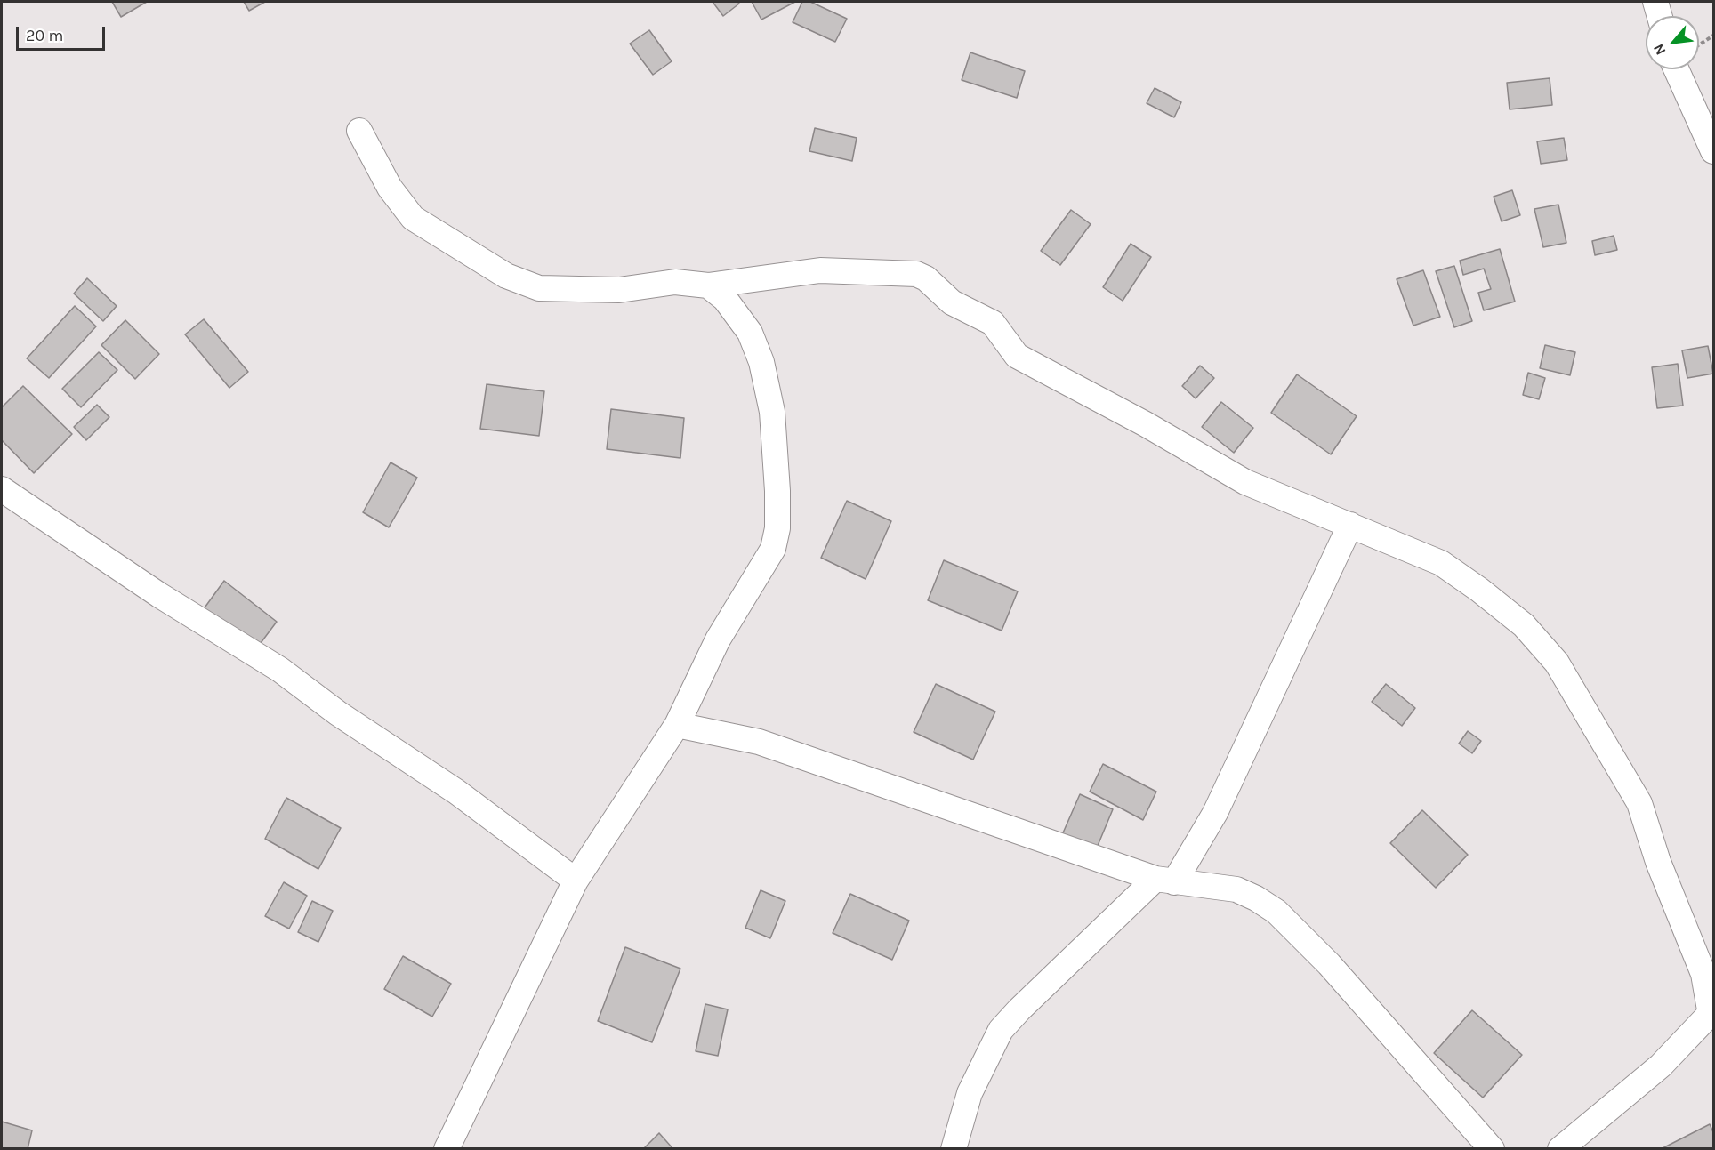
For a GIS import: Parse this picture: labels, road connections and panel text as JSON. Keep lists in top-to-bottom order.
{
  "scale_bar": "20 m",
  "north": "bottom left"
}
